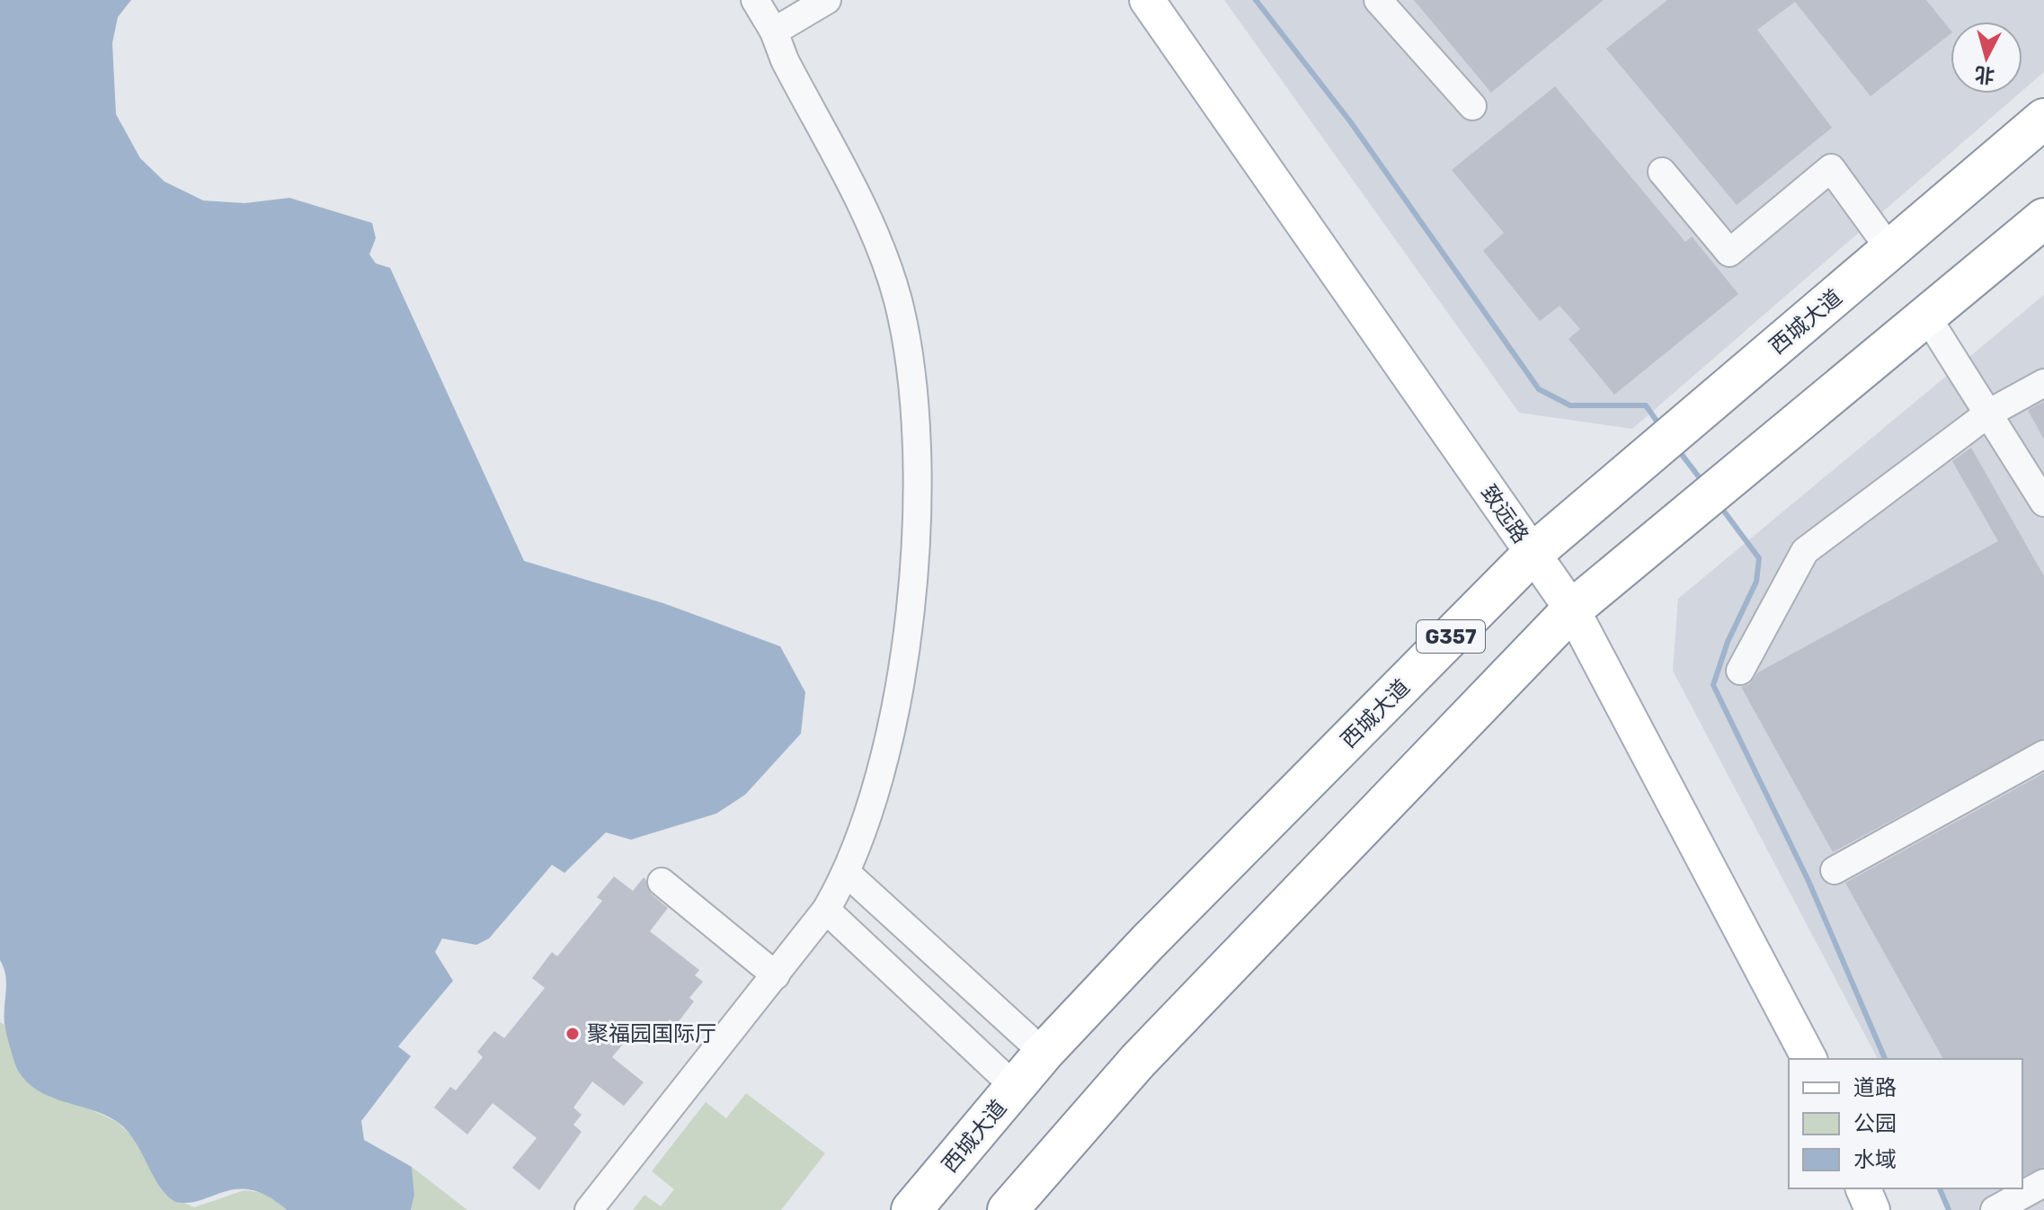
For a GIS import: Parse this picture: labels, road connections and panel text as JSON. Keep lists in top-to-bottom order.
{
  "streets": {
    "highway": ["西城大道", "G357"],
    "main road": ["致远路"]
  },
  "crossings": [
    ["西城大道", "致远路"]
  ],
  "places": ["聚福园国际厅"],
  "legend": ["道路", "公园", "水域"],
  "north": "bottom"
}
